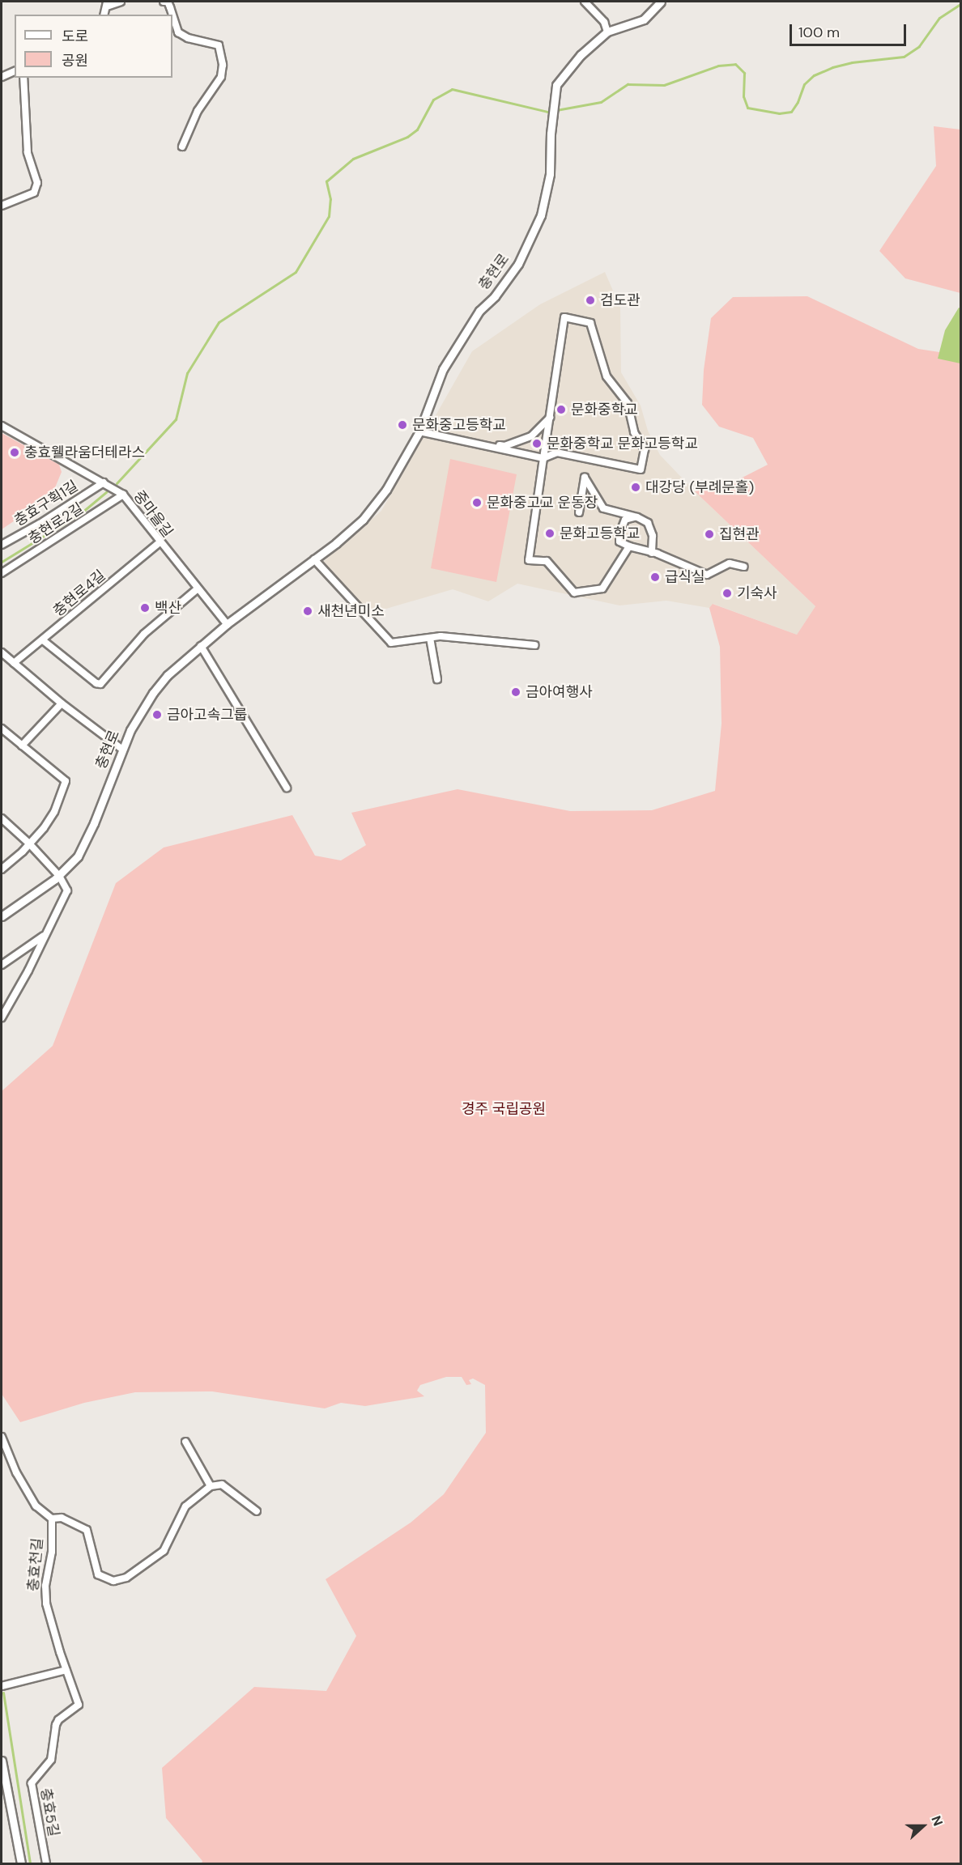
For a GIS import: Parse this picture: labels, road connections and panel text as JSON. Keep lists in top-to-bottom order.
{
  "streets": {
    "street": [
      "충현로",
      "충효구획1길",
      "중마을길",
      "충현로2길",
      "충현로4길",
      "충효천길",
      "충효5길"
    ]
  },
  "crossings": [
    ["충현로", "중마을길"],
    ["충효구획1길", "중마을길"],
    ["중마을길", "충현로2길"],
    ["중마을길", "충현로4길"],
    ["충효천길", "충효5길"]
  ],
  "parks": ["경주 국립공원"],
  "places": [
    "검도관",
    "문화중학교",
    "문화중고등학교",
    "문화중학교 문화고등학교",
    "충효웰라움더테라스",
    "대강당 (부례문홀)",
    "문화중고교 운동장",
    "문화고등학교",
    "집현관",
    "급식실",
    "기숙사",
    "백산",
    "새천년미소",
    "금아여행사",
    "금아고속그룹"
  ],
  "legend": ["도로", "공원"],
  "scale_bar": "100 m",
  "north": "right"
}
